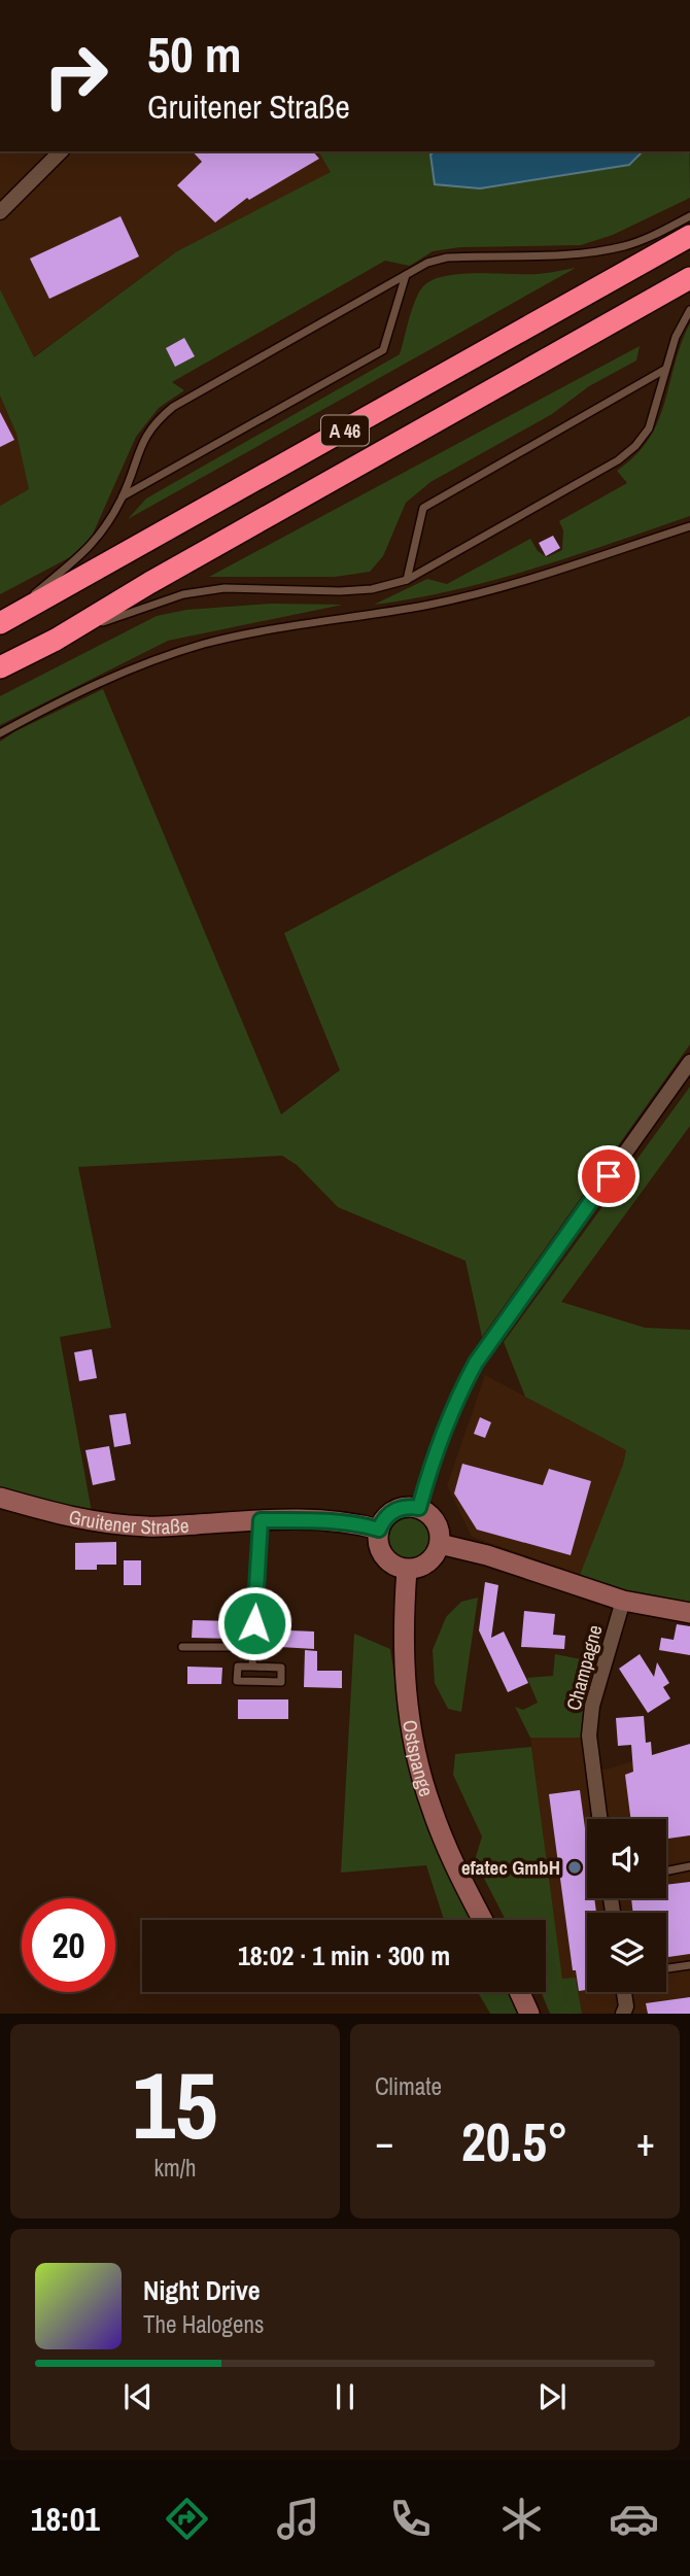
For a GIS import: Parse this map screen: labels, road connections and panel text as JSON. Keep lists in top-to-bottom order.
{
  "streets": {
    "highway": ["A 46"],
    "main road": ["Gruitener Straße", "Ostspange"],
    "street": ["Champagne"]
  },
  "crossings": [
    ["Gruitener Straße", "Ostspange"]
  ],
  "places": ["efatec GmbH"],
  "page": {
    "turn": ["50 m", "Gruitener Straße"],
    "limit": "20",
    "trip": "18:02 · 1 min · 300 m",
    "tile": [
      ["15", "km/h"],
      "Climate"
    ],
    "heat": ["−", "20.5°", "+"],
    "song": ["Night Drive", "The Halogens"],
    "tabs": "18:01"
  }
}
